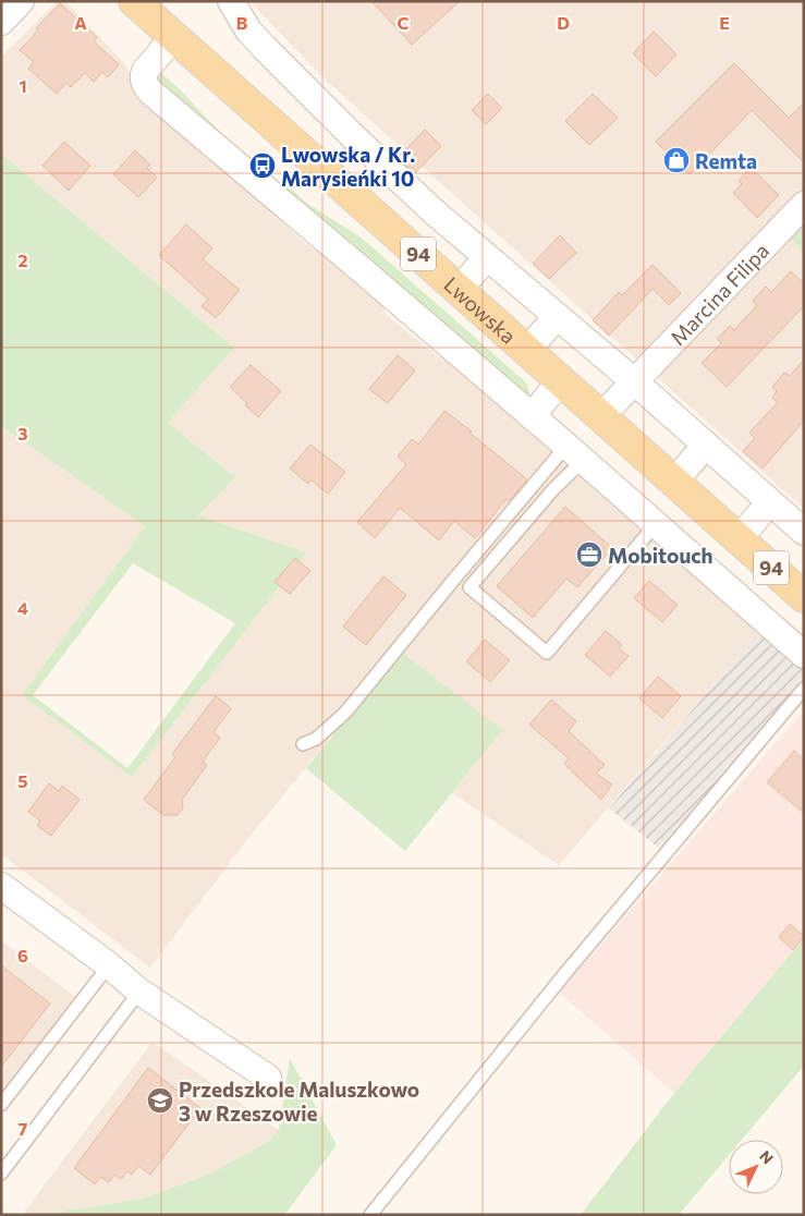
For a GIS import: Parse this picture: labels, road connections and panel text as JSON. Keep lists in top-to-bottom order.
{
  "streets": {
    "main road": ["94", "Lwowska"],
    "street": ["Marcina Filipa"]
  },
  "crossings": [
    ["Marcina Filipa", "Lwowska"]
  ],
  "places": {
    "shop": ["Remta"],
    "bus stop": ["Lwowska / Kr. Marysieńki 10"],
    "office": ["Mobitouch"],
    "school or university": ["Przedszkole Maluszkowo 3 w Rzeszowie"]
  },
  "north": "top right",
  "grid": {
    "columns": [
      "A",
      "B",
      "C",
      "D",
      "E"
    ],
    "rows": [
      "1",
      "2",
      "3",
      "4",
      "5",
      "6",
      "7"
    ]
  }
}
